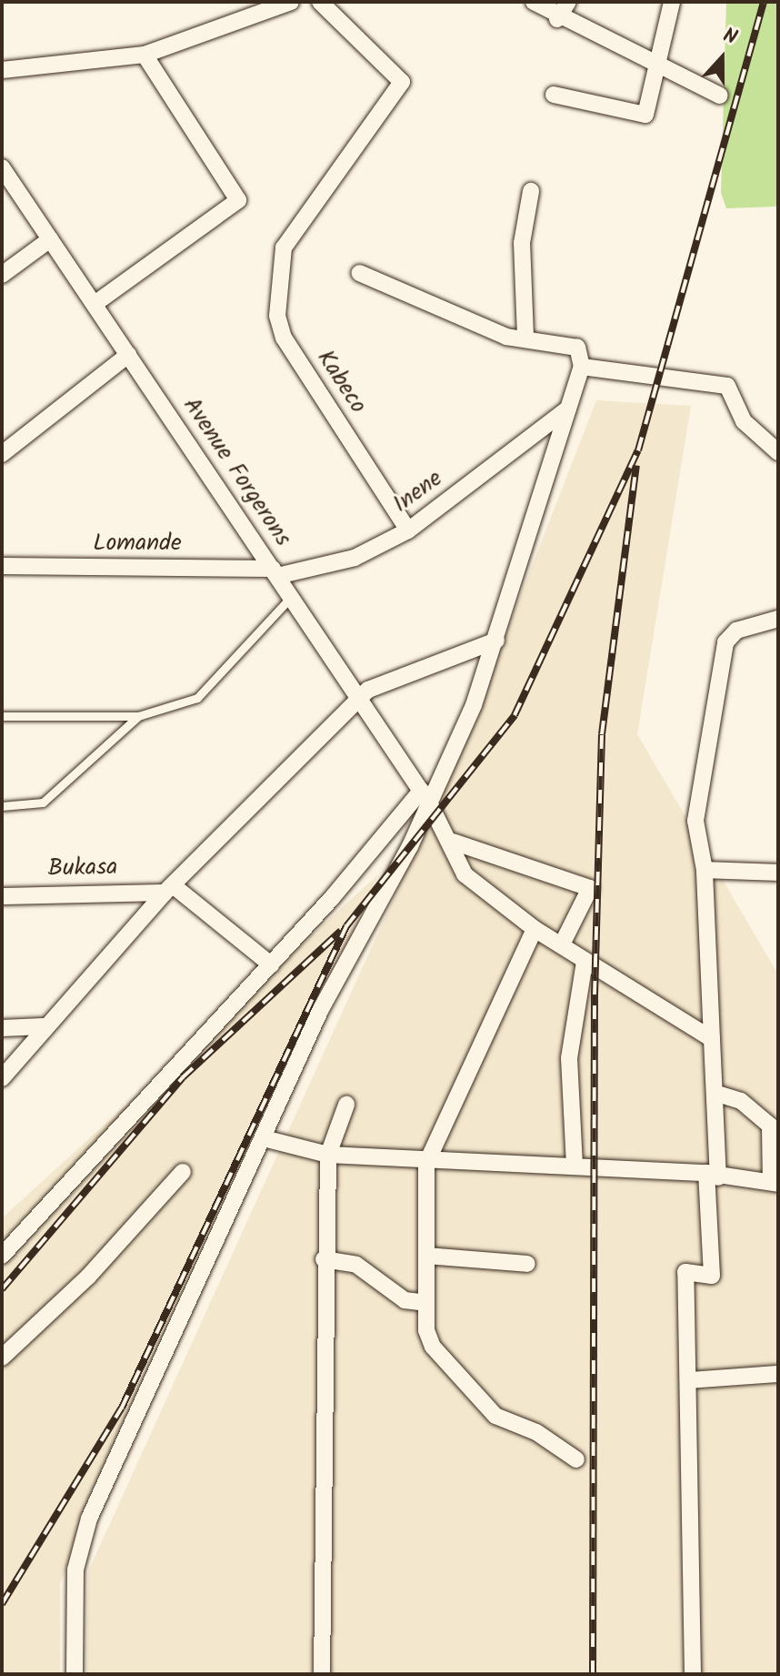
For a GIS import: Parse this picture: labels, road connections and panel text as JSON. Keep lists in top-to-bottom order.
{
  "streets": {
    "street": [
      "Kabeco",
      "Avenue Forgerons",
      "Inene",
      "Lomande",
      "Bukasa"
    ]
  },
  "crossings": [
    ["Kabeco", "Inene"],
    ["Avenue Forgerons", "Inene"],
    ["Avenue Forgerons", "Lomande"],
    ["Inene", "Lomande"]
  ],
  "north": "top"
}
